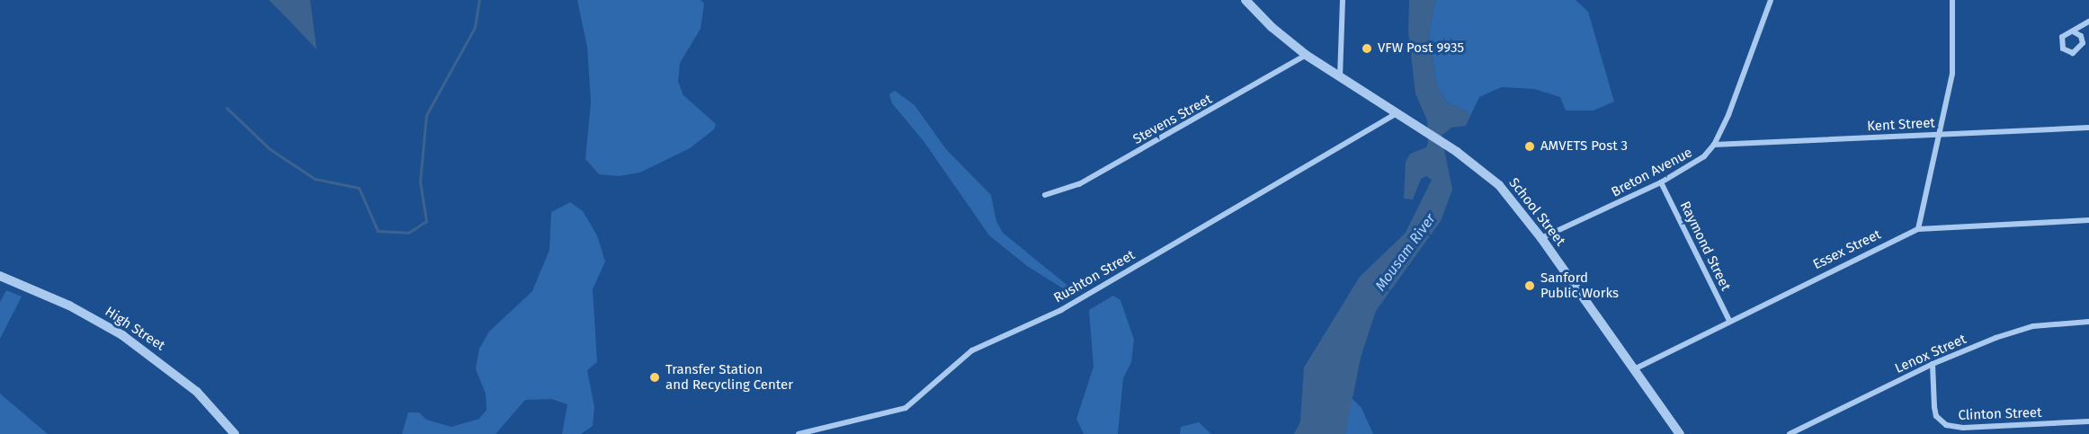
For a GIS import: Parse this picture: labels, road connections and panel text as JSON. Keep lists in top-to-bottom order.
{
  "streets": {
    "street": [
      "Stevens Street",
      "Kent Street",
      "Breton Avenue",
      "School Street",
      "Raymond Street",
      "Essex Street",
      "Rushton Street",
      "High Street",
      "Lenox Street",
      "Clinton Street"
    ]
  },
  "crossings": [
    ["Stevens Street", "School Street"],
    ["Kent Street", "Breton Avenue"],
    ["Breton Avenue", "School Street"],
    ["Breton Avenue", "Raymond Street"],
    ["School Street", "Essex Street"],
    ["School Street", "Rushton Street"],
    ["Raymond Street", "Essex Street"],
    ["Lenox Street", "Clinton Street"]
  ],
  "water": ["Mousam River"],
  "places": [
    "VFW Post 9935",
    "AMVETS Post 3",
    "Sanford Public Works",
    "Transfer Station and Recycling Center"
  ]
}
